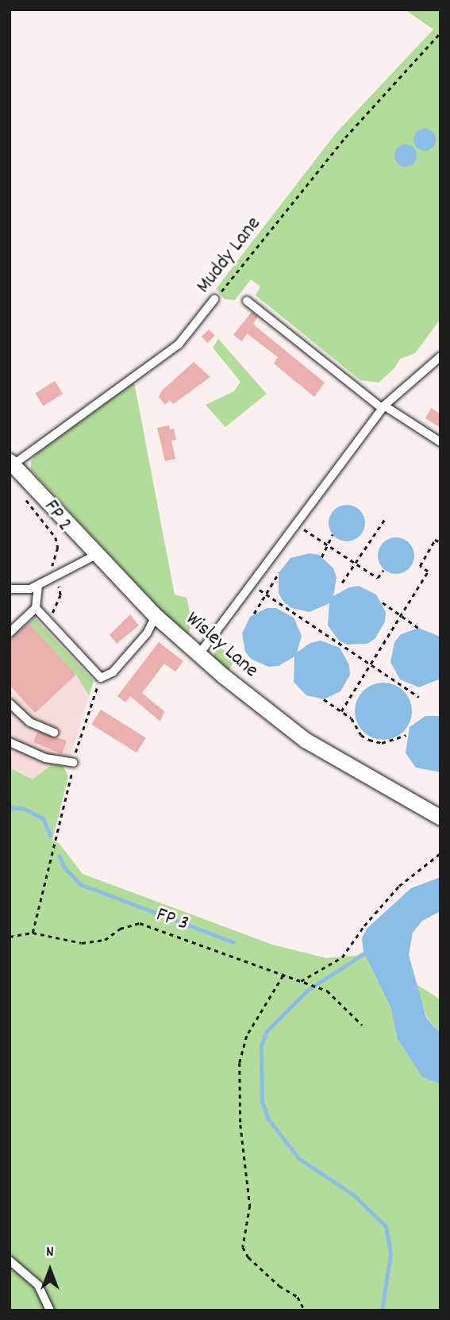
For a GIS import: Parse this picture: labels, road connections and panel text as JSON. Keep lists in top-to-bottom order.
{
  "streets": {
    "street": ["Wisley Lane"],
    "lane": ["Muddy Lane"],
    "path": ["FP 2", "FP 3"]
  },
  "crossings": [
    ["Muddy Lane", "Wisley Lane"],
    ["FP 2", "Wisley Lane"]
  ],
  "north": "top"
}
